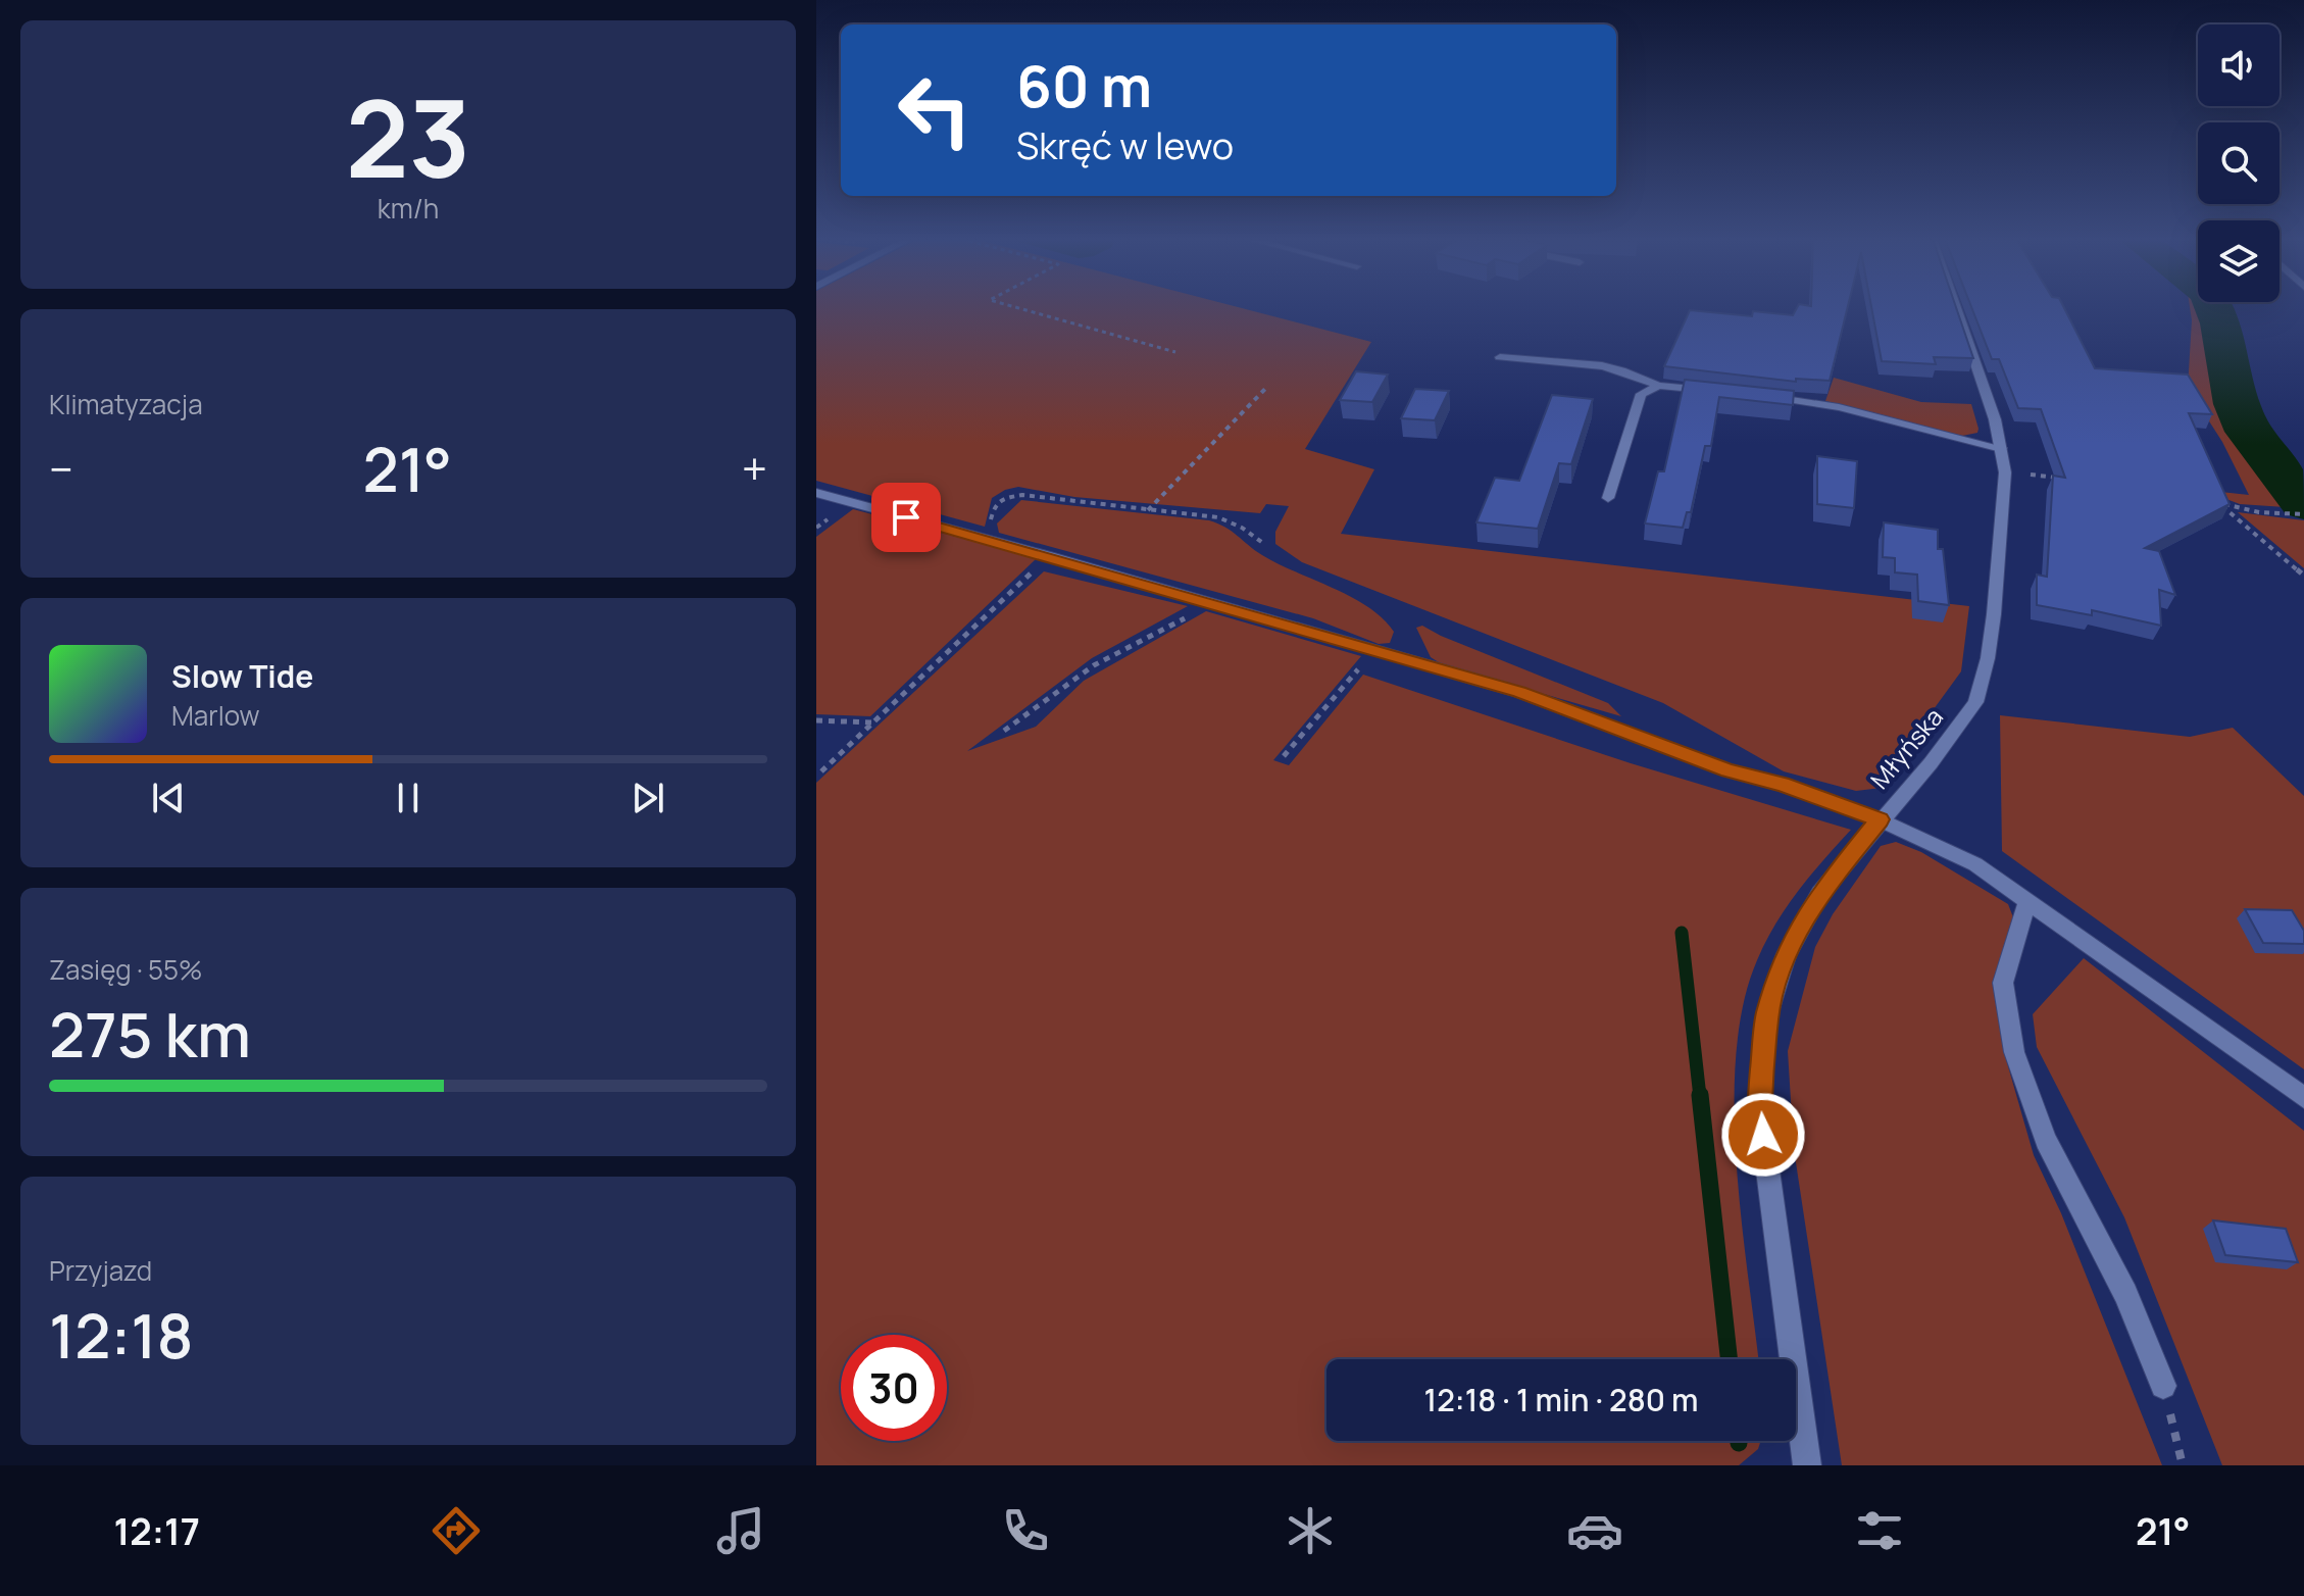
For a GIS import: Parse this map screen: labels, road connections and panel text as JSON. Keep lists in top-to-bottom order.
{
  "streets": {
    "street": ["Młyńska"]
  },
  "page": {
    "tile": [
      ["23", "km/h"],
      "Klimatyzacja",
      ["Zasięg · 55%", "275 km"],
      ["Przyjazd", "12:18"]
    ],
    "turn": ["60 m", "Skręć w lewo"],
    "heat": ["−", "21°", "+"],
    "song": ["Slow Tide", "Marlow"],
    "limit": "30",
    "trip": "12:18 · 1 min · 280 m",
    "tabs": ["12:17", "21°"]
  }
}
